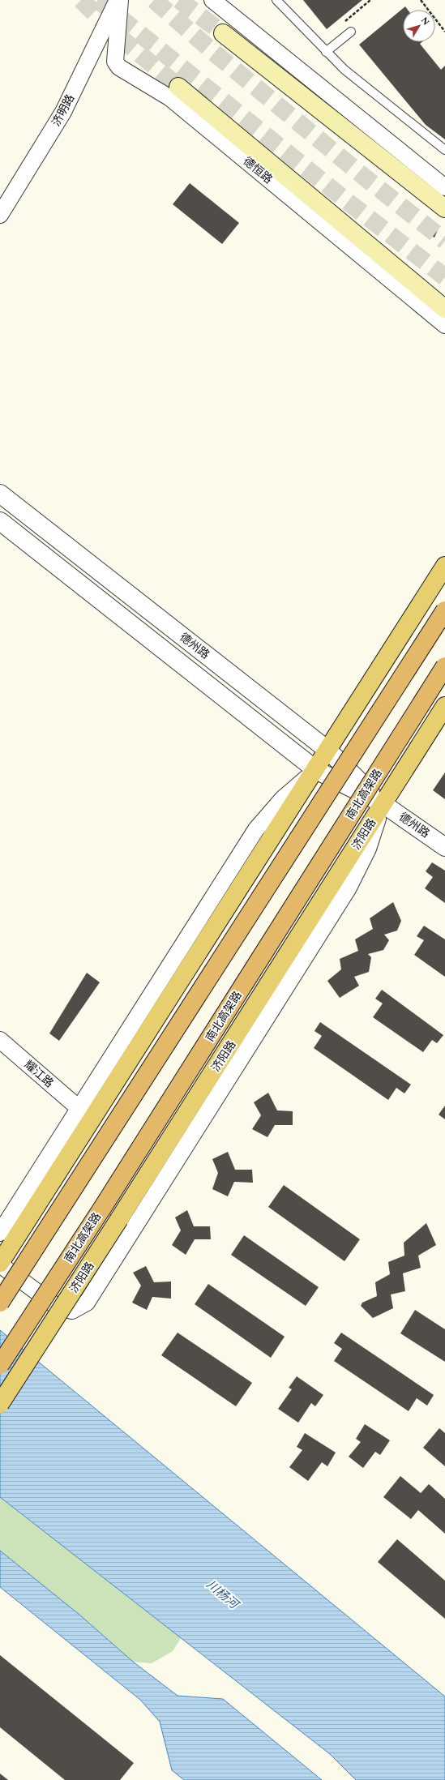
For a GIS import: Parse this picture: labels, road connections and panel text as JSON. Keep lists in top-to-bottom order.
{
  "streets": {
    "highway": ["南北高架路"],
    "main road": ["济阳路"],
    "street": [
      "济明路",
      "德恒路",
      "德州路",
      "耀江路"
    ]
  },
  "crossings": [
    ["德州路", "济阳路"]
  ],
  "water": ["川杨河"],
  "north": "top right"
}
